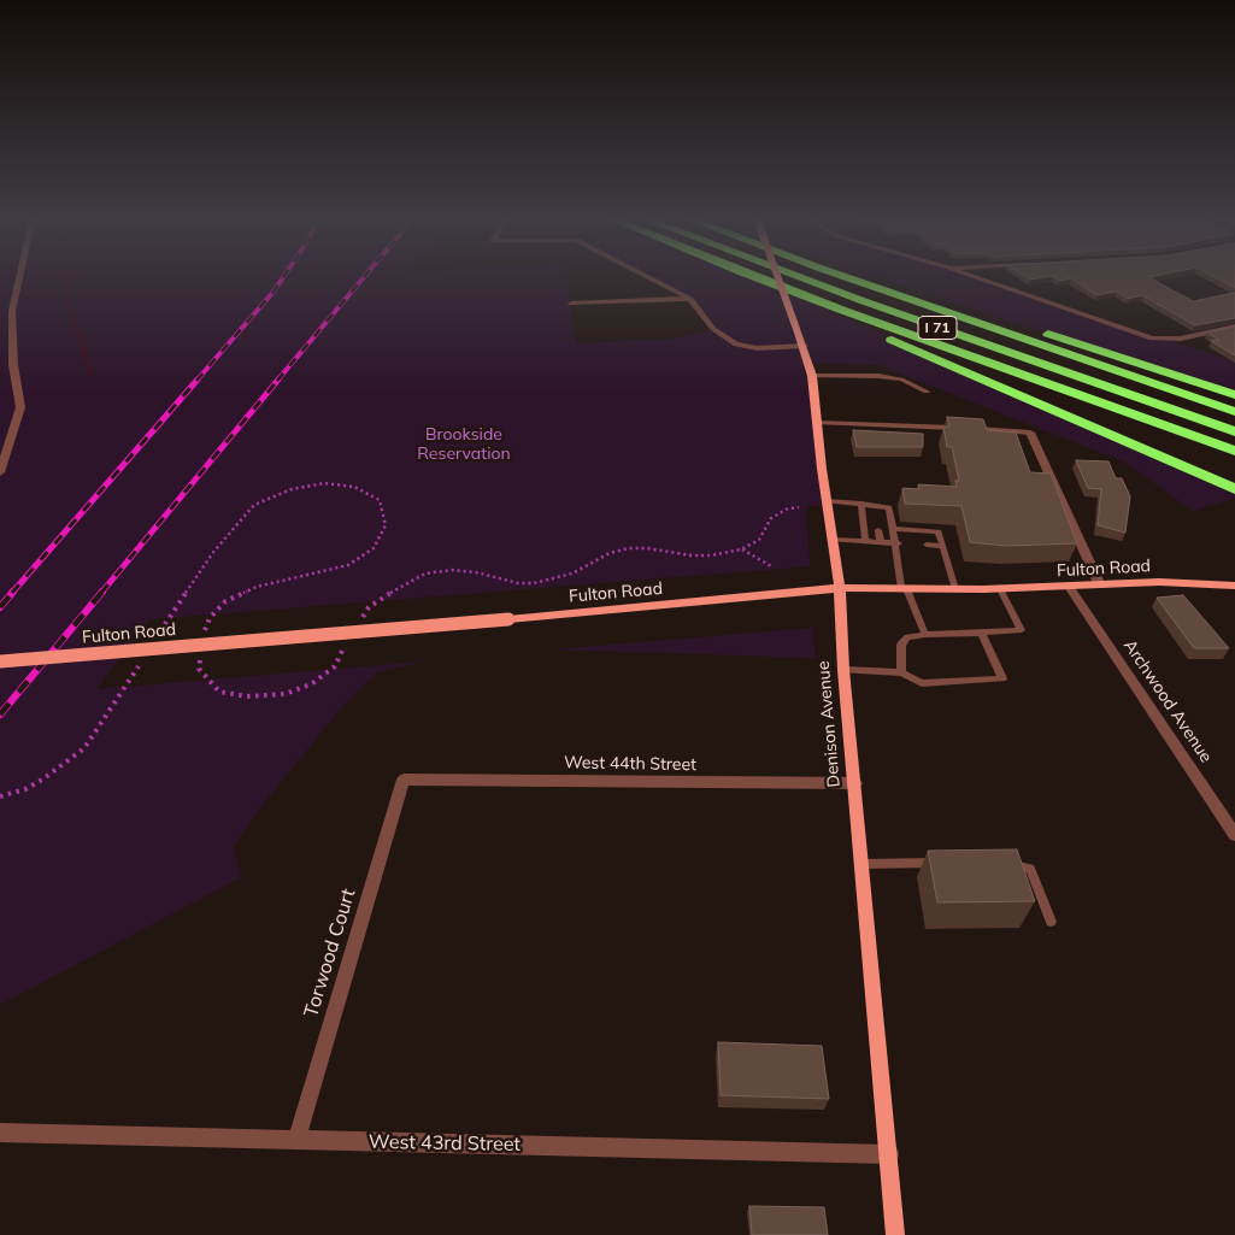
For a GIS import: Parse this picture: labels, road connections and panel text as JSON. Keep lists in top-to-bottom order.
{
  "streets": {
    "highway": ["I 71"],
    "main road": ["Fulton Road", "Denison Avenue"],
    "street": [
      "Archwood Avenue",
      "West 44th Street",
      "Torwood Court",
      "West 43rd Street"
    ]
  },
  "crossings": [
    ["Fulton Road", "Archwood Avenue"],
    ["Fulton Road", "Denison Avenue"],
    ["Denison Avenue", "West 44th Street"],
    ["Denison Avenue", "West 43rd Street"],
    ["West 44th Street", "Torwood Court"],
    ["Torwood Court", "West 43rd Street"]
  ],
  "parks": ["Brookside Reservation"]
}
